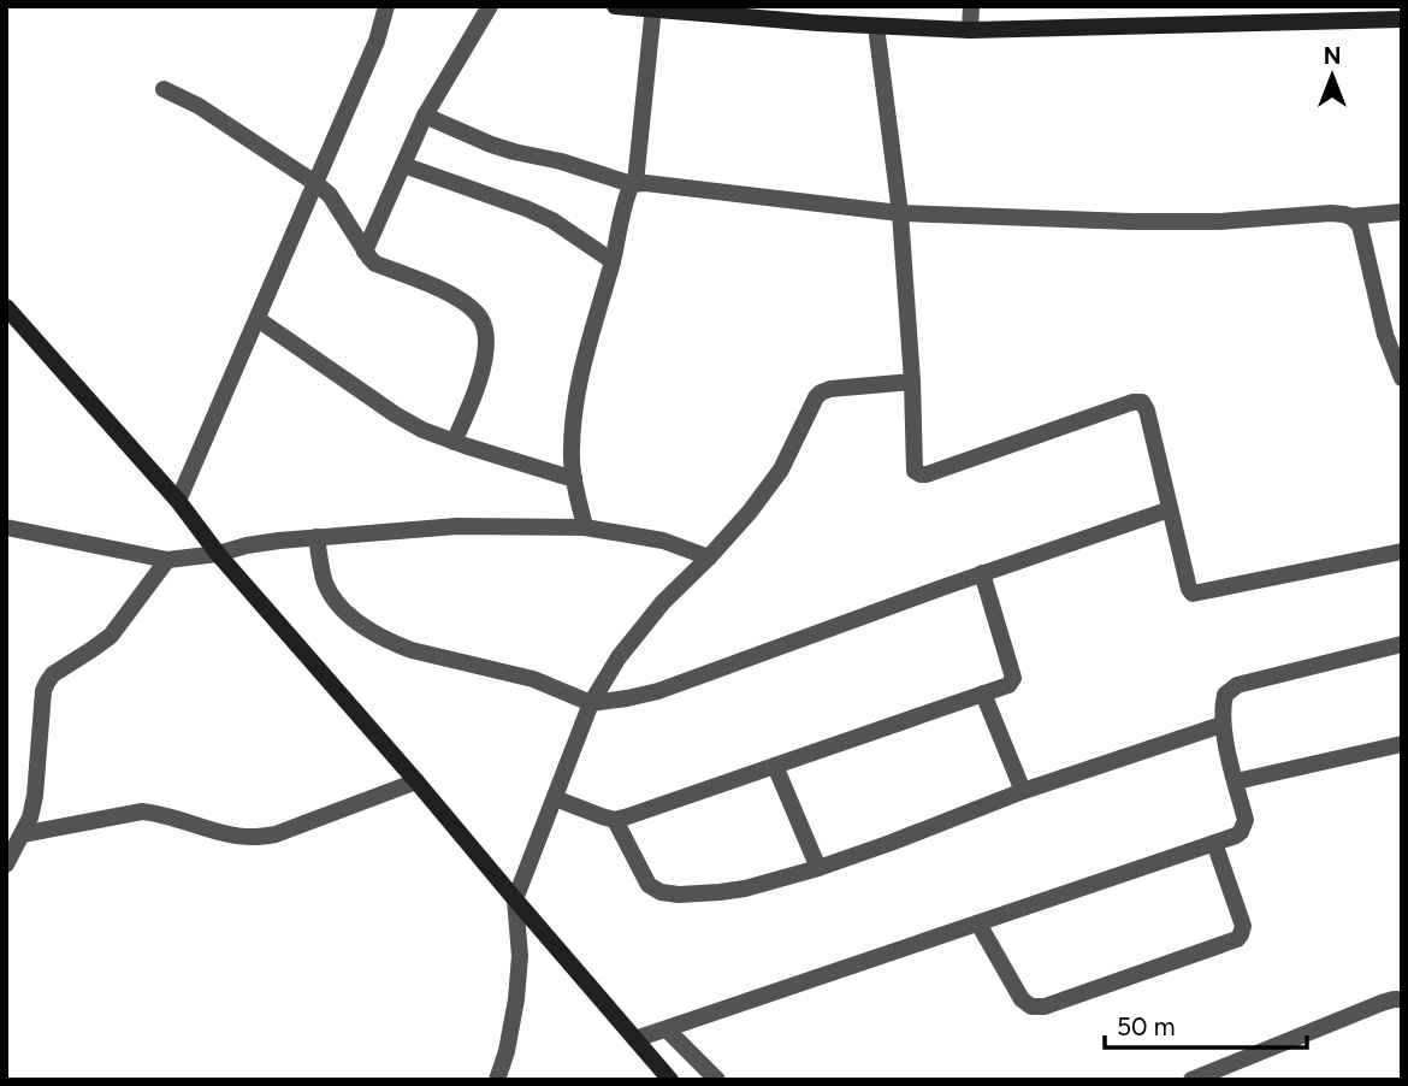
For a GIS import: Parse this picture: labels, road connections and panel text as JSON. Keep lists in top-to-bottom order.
{
  "scale_bar": "50 m",
  "north": "top"
}
